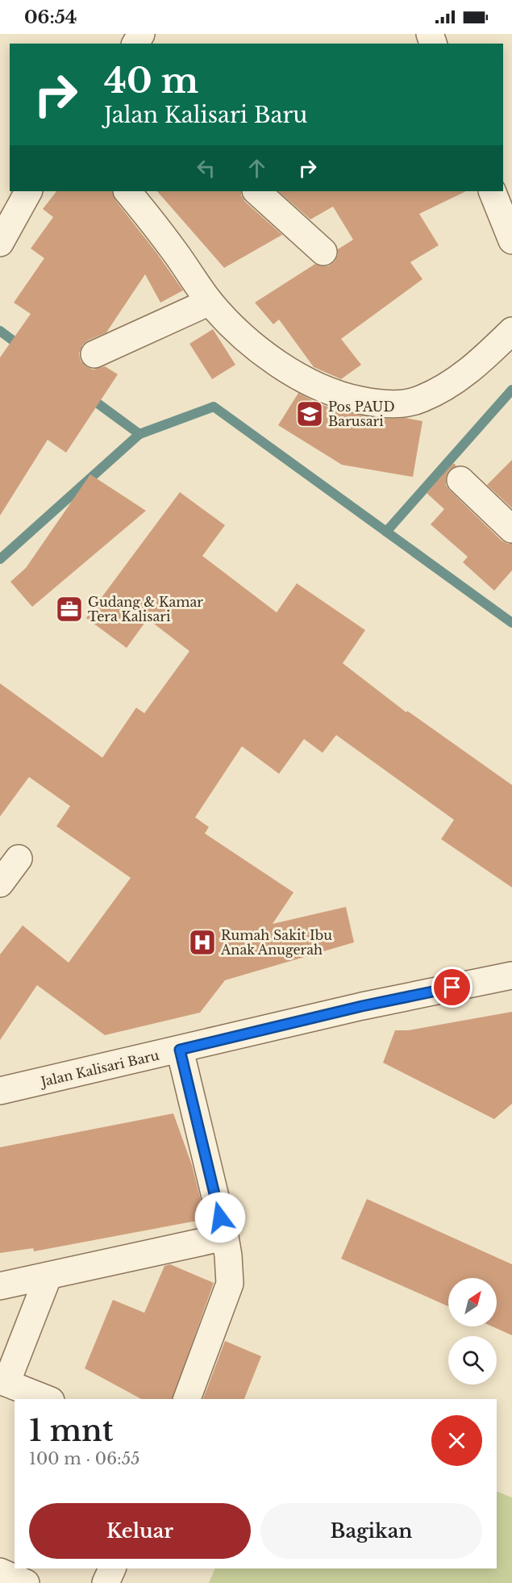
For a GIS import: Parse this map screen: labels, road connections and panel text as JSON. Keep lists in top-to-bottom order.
{
  "streets": {
    "street": ["Jalan Kalisari Baru"]
  },
  "places": {
    "school or university": ["Pos PAUD Barusari"],
    "office": ["Gudang & Kamar Tera Kalisari"],
    "hospital": ["Rumah Sakit Ibu Anak Anugerah"]
  },
  "north": "top right",
  "page": {
    "status": "06:54",
    "turn": ["40 m", "Jalan Kalisari Baru"],
    "heading": ["1 mnt", "100 m · 06:55"],
    "buttons": ["Keluar", "Bagikan"]
  }
}
